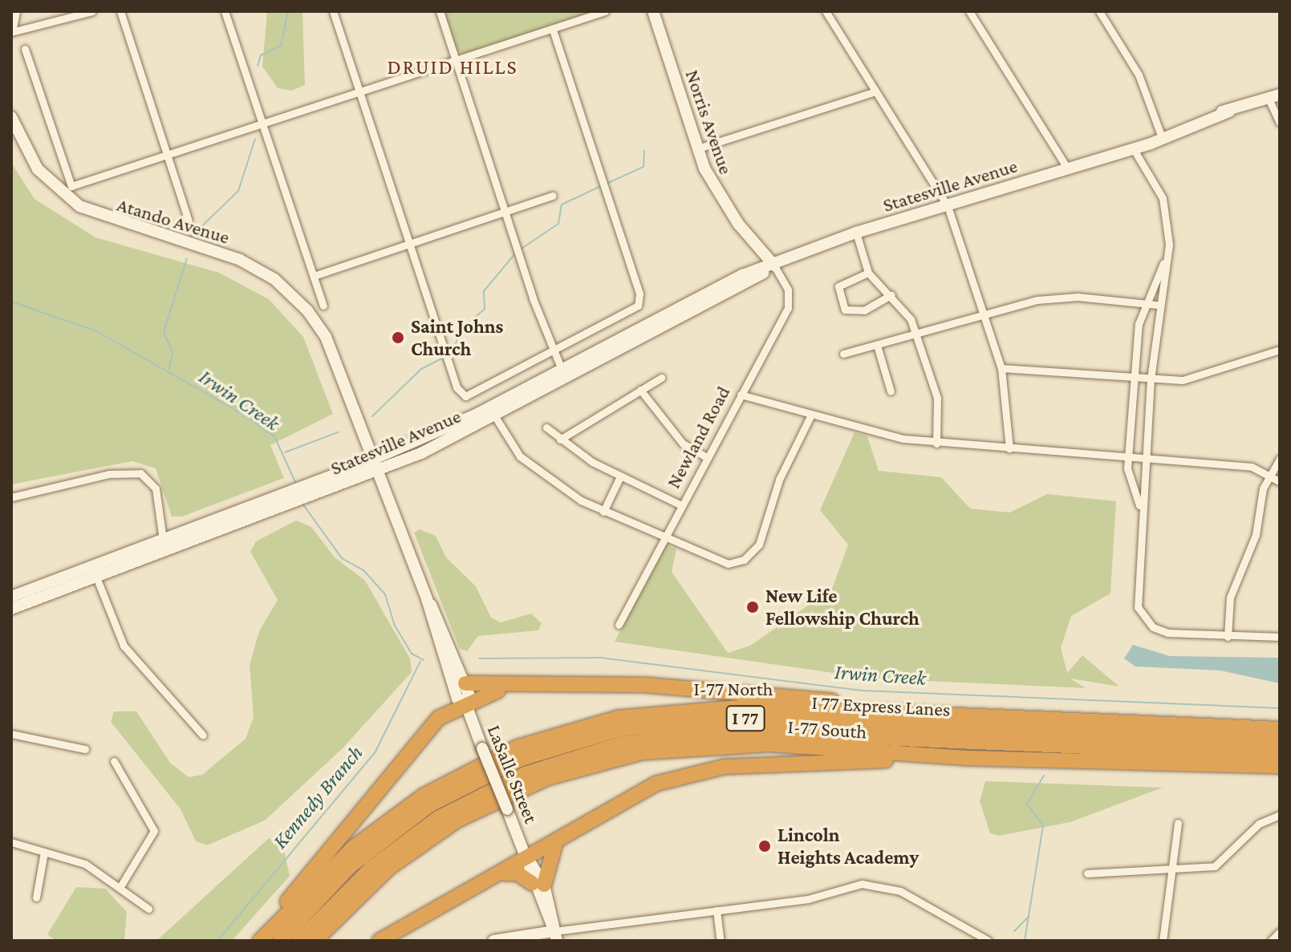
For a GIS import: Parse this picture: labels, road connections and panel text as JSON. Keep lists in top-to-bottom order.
{
  "streets": {
    "highway": [
      "I-77 North",
      "I 77 Express Lanes",
      "I 77",
      "I-77 South"
    ],
    "main road": [
      "Norris Avenue",
      "Statesville Avenue",
      "Atando Avenue",
      "LaSalle Street"
    ],
    "street": ["Newland Road"]
  },
  "crossings": [
    ["Norris Avenue", "Statesville Avenue"],
    ["Norris Avenue", "Newland Road"],
    ["Statesville Avenue", "Atando Avenue"],
    ["Statesville Avenue", "Newland Road"],
    ["Atando Avenue", "LaSalle Street"]
  ],
  "districts": ["DRUID HILLS"],
  "water": ["Irwin Creek", "Kennedy Branch"],
  "places": ["Saint Johns Church", "New Life Fellowship Church", "Lincoln Heights Academy"]
}
